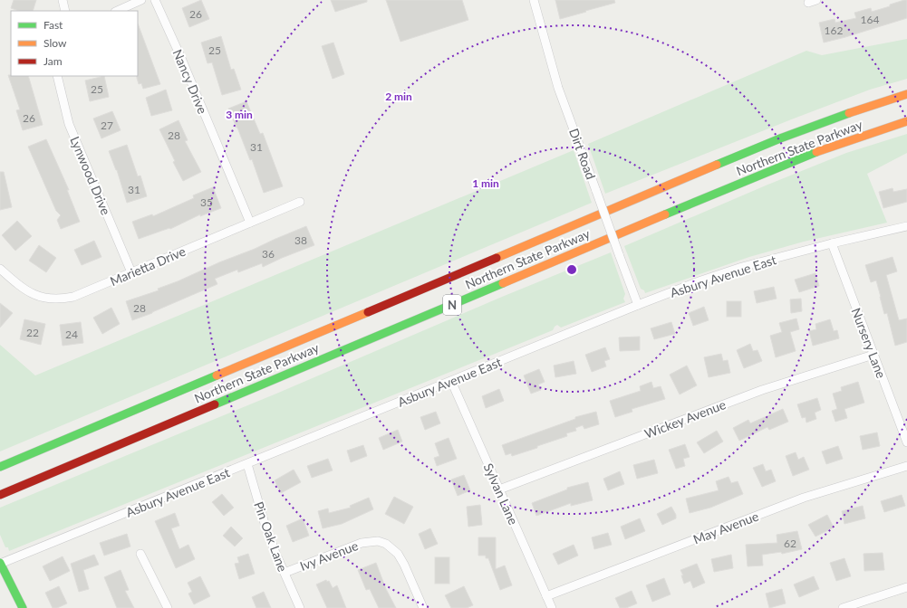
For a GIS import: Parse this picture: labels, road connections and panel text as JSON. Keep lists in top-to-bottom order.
{
  "streets": {
    "main road": ["Northern State Parkway", "N"],
    "street": [
      "Nancy Drive",
      "Dirt Road",
      "Lynwood Drive",
      "Marietta Drive",
      "Asbury Avenue East",
      "Nursery Lane",
      "Wickey Avenue",
      "Sylvan Lane",
      "May Avenue",
      "Pin Oak Lane",
      "Ivy Avenue"
    ]
  },
  "crossings": [
    ["Nancy Drive", "Marietta Drive"],
    ["Dirt Road", "Asbury Avenue East"],
    ["Lynwood Drive", "Marietta Drive"],
    ["Asbury Avenue East", "Nursery Lane"],
    ["Asbury Avenue East", "Sylvan Lane"],
    ["Asbury Avenue East", "Pin Oak Lane"],
    ["Nursery Lane", "Wickey Avenue"],
    ["Wickey Avenue", "Sylvan Lane"],
    ["Sylvan Lane", "May Avenue"],
    ["Pin Oak Lane", "Ivy Avenue"]
  ],
  "house_numbers": [
    "26",
    "164",
    "162",
    "25",
    "25",
    "26",
    "27",
    "28",
    "31",
    "31",
    "35",
    "38",
    "36",
    "28",
    "22",
    "24",
    "62"
  ],
  "legend": ["Fast", "Slow", "Jam"],
  "rings": ["2 min", "3 min", "1 min"]
}
